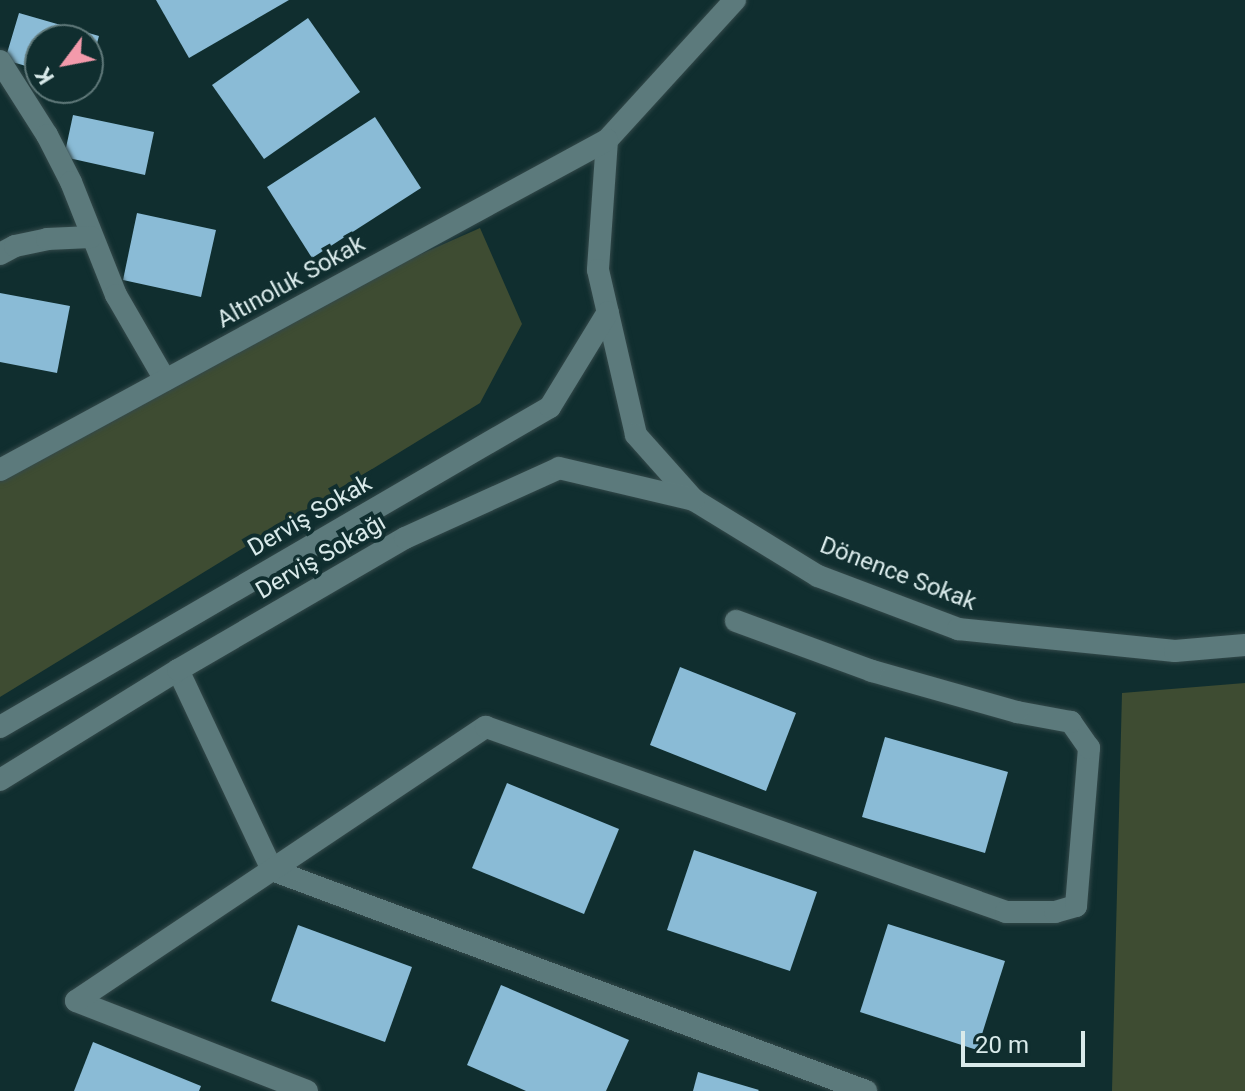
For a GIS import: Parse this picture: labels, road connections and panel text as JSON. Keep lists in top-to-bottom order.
{
  "streets": {
    "street": [
      "Altınoluk Sokak",
      "Derviş Sokak",
      "Derviş Sokağı",
      "Dönence Sokak"
    ]
  },
  "crossings": [
    ["Altınoluk Sokak", "Dönence Sokak"],
    ["Derviş Sokak", "Dönence Sokak"],
    ["Derviş Sokağı", "Dönence Sokak"]
  ],
  "scale_bar": "20 m",
  "north": "bottom left"
}
